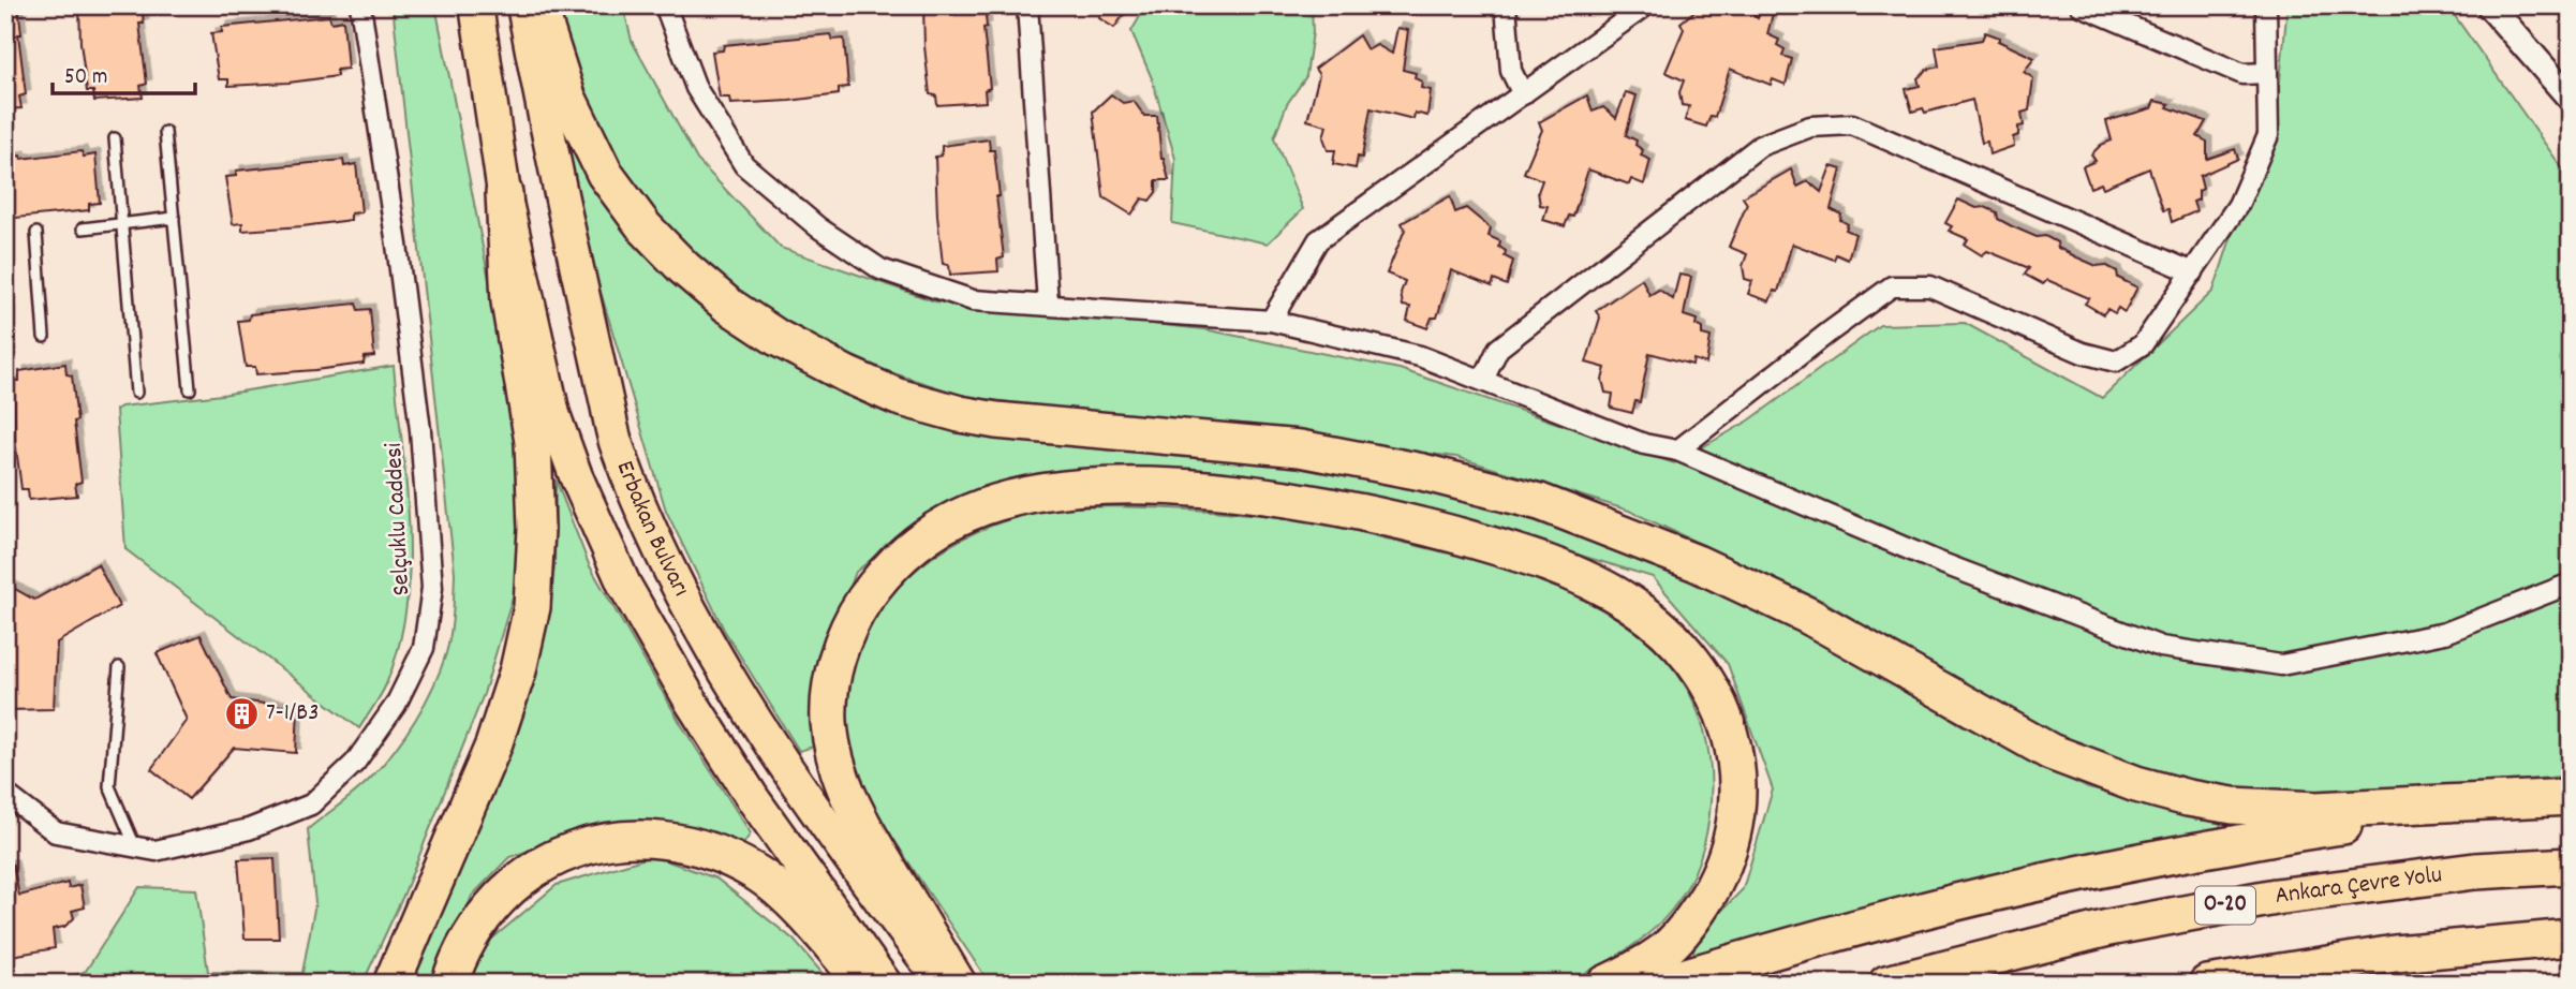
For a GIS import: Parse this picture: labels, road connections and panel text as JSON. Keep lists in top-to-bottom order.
{
  "streets": {
    "highway": ["Erbakan Bulvarı", "Ankara Çevre Yolu", "O-20"],
    "street": ["Selçuklu Caddesi"]
  },
  "places": {
    "building": ["7-1/B3"]
  },
  "scale_bar": "50 m"
}
